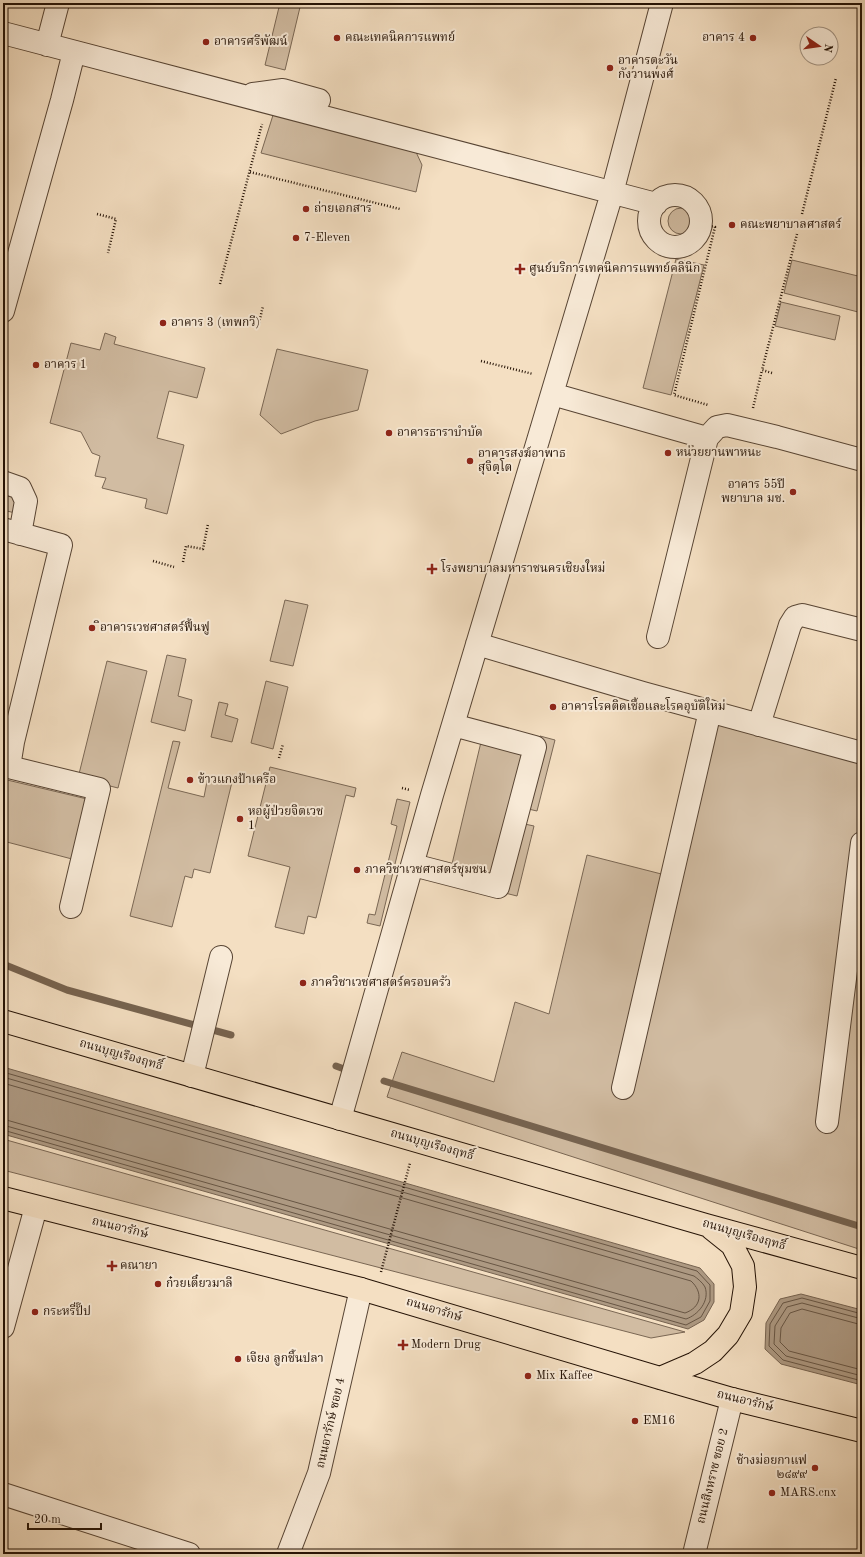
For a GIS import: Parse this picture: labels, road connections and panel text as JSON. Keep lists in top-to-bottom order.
{
  "streets": {
    "main road": ["ถนนบุญเรืองฤทธิ์", "ถนนอารักษ์"],
    "street": ["ถนนอารักษ์ ซอย 4", "ถนนสิงหราช ซอย 2"]
  },
  "crossings": [
    ["ถนนอารักษ์", "ถนนอารักษ์ ซอย 4"],
    ["ถนนอารักษ์", "ถนนสิงหราช ซอย 2"]
  ],
  "places": {
    "other": [
      "คณะเทคนิคการแพทย์",
      "อาคาร 4",
      "อาคารศรีพัฒน์",
      "อาคารตะวัน กังวานพงศ์",
      "ถ่ายเอกสาร",
      "คณะพยาบาลศาสตร์",
      "7-Eleven",
      "อาคาร 3 (เทพกวี)",
      "อาคาร 1",
      "อาคารธาราบำบัด",
      "หน่วยยานพาหนะ",
      "อาคารสงฆ์อาพาธ สุจิตฺโต",
      "อาคาร 55ปี พยาบาล มช.",
      "ิอาคารเวชศาสตร์ฟื้นฟู",
      "อาคารโรคติดเชื้อและโรคอุบัติใหม่",
      "ข้าวแกงป้าเครือ",
      "หอผู้ป่วยจิตเวช 1",
      "ภาควิชาเวชศาสตร์ชุมชน",
      "ภาควิชาเวชศาสตร์ครอบครัว",
      "ก๋วยเตี๋ยวมาลี",
      "กระหรี่ปั๊ป",
      "เจียง ลูกชิ้นปลา",
      "Mix Kaffee",
      "EM16",
      "ช้างม่อยกาแฟ ๒๔๙๙",
      "MARS.cnx"
    ],
    "health": [
      "ศูนย์บริการเทคนิคการแพทย์คลินิก",
      "โรงพยาบาลมหาราชนครเชียงใหม่",
      "คณายา",
      "Modern Drug"
    ]
  },
  "scale_bar": "20 m",
  "north": "right"
}
